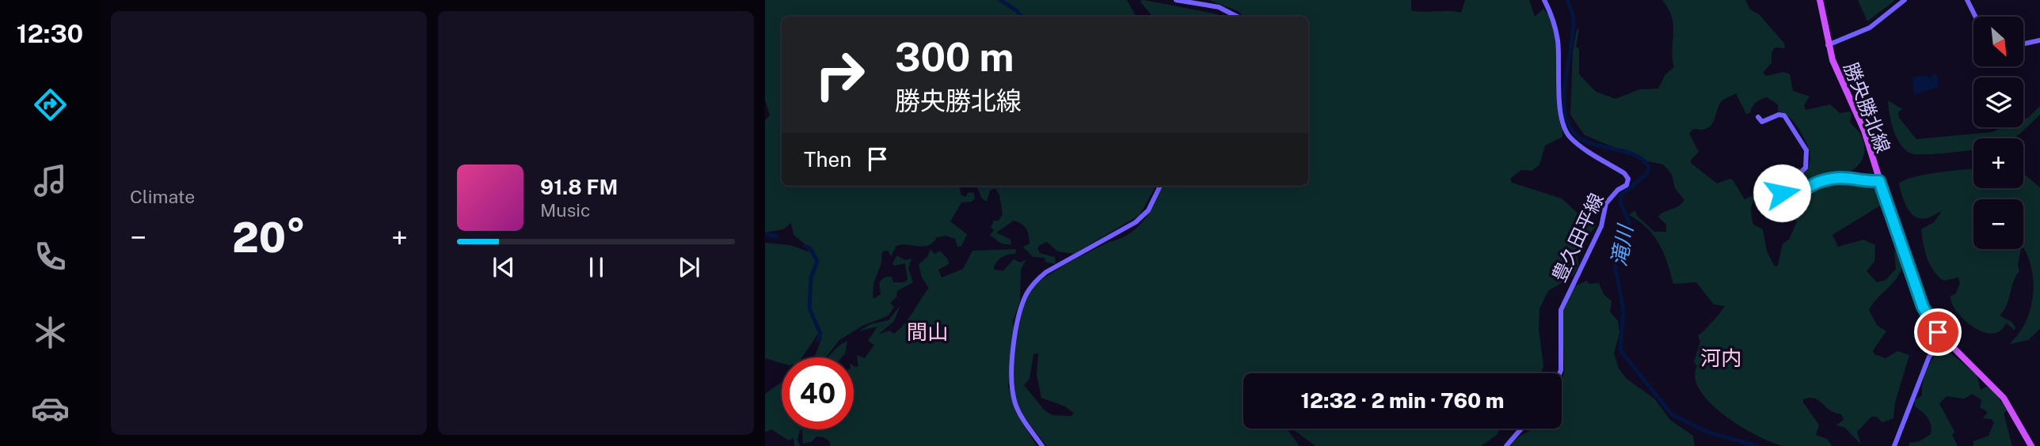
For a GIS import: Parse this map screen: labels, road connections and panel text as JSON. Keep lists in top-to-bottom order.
{
  "streets": {
    "main road": ["勝央勝北線"],
    "street": ["豊久田平線"]
  },
  "districts": ["間山", "河内"],
  "water": ["滝川"],
  "north": "bottom right",
  "page": {
    "tabs": "12:30",
    "tile": "Climate",
    "map_buttons": ["+", "−"],
    "turn": ["300 m", "勝央勝北線"],
    "then": "Then",
    "song": ["91.8 FM", "Music"],
    "heat": ["−", "20°", "+"],
    "limit": "40",
    "trip": "12:32 · 2 min · 760 m"
  }
}
